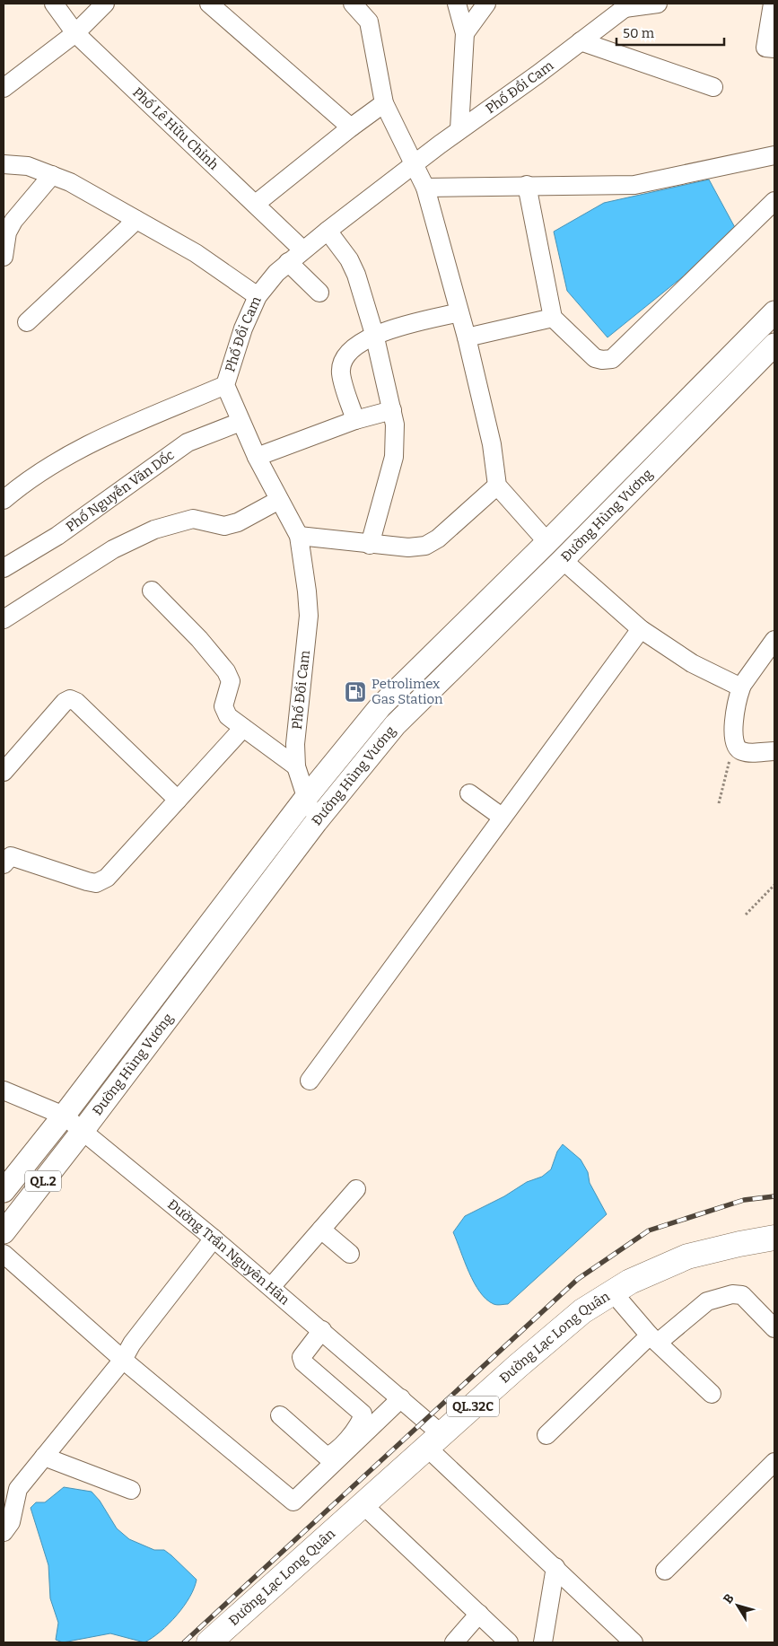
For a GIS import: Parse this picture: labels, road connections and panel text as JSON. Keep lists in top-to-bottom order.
{
  "streets": {
    "highway": ["Đường Lạc Long Quân", "QL.32C"],
    "main road": ["Đường Hùng Vương", "QL.2"],
    "street": [
      "Phố Đồi Cam",
      "Phố Lê Hữu Chỉnh",
      "Phố Nguyễn Văn Dốc",
      "Đường Trần Nguyên Hãn"
    ]
  },
  "crossings": [
    ["Phố Đồi Cam", "Phố Lê Hữu Chỉnh"],
    ["Phố Đồi Cam", "Phố Nguyễn Văn Dốc"],
    ["Phố Đồi Cam", "Đường Hùng Vương"],
    ["Đường Hùng Vương", "Đường Trần Nguyên Hãn"],
    ["Đường Trần Nguyên Hãn", "Đường Lạc Long Quân"]
  ],
  "places": {
    "fuel station": ["Petrolimex Gas Station"]
  },
  "scale_bar": "50 m",
  "north": "top left"
}
